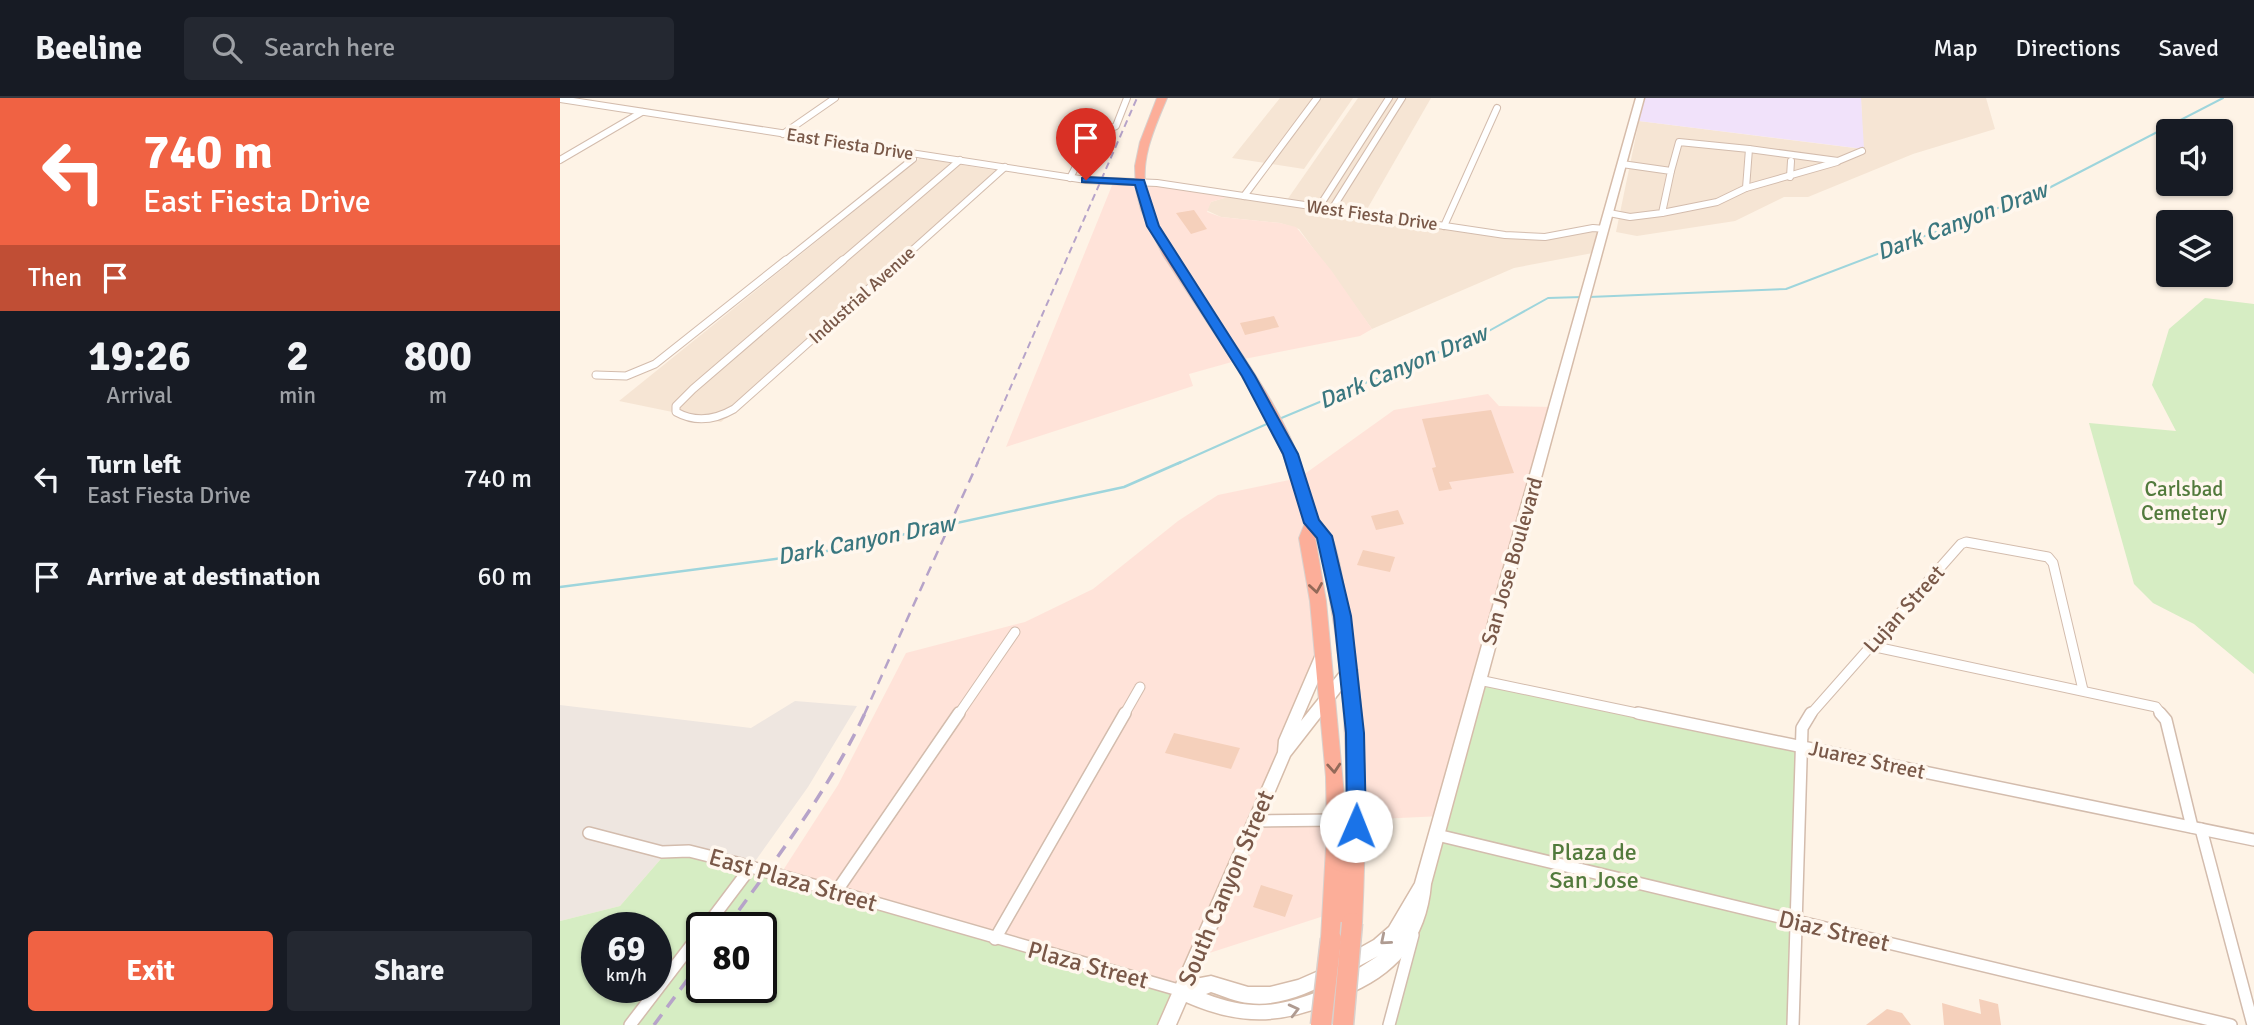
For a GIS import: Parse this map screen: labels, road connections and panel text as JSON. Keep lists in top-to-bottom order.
{
  "streets": {
    "street": [
      "East Fiesta Drive",
      "West Fiesta Drive",
      "Industrial Avenue",
      "San Jose Boulevard",
      "Lujan Street",
      "Juarez Street",
      "East Plaza Street",
      "South Canyon Street",
      "Diaz Street",
      "Plaza Street"
    ]
  },
  "crossings": [
    ["East Fiesta Drive", "West Fiesta Drive"],
    ["East Fiesta Drive", "Industrial Avenue"],
    ["West Fiesta Drive", "San Jose Boulevard"],
    ["San Jose Boulevard", "Juarez Street"],
    ["San Jose Boulevard", "Diaz Street"],
    ["San Jose Boulevard", "Plaza Street"],
    ["Lujan Street", "Juarez Street"],
    ["Lujan Street", "Diaz Street"],
    ["East Plaza Street", "Plaza Street"],
    ["South Canyon Street", "Plaza Street"]
  ],
  "water": ["Dark Canyon Draw"],
  "parks": ["Carlsbad Cemetery", "Plaza de San Jose"],
  "page": {
    "header": "Beeline",
    "search": "Search here",
    "nav": ["Map", "Directions", "Saved"],
    "turn": ["740 m", "East Fiesta Drive"],
    "then": "Then",
    "eta": [
      "19:26",
      "Arrival",
      "2",
      "min",
      "800",
      "m"
    ],
    "list": [
      {
        "name": "Turn left",
        "note": "East Fiesta Drive",
        "value": "740 m"
      },
      {
        "name": "Arrive at destination",
        "value": "60 m"
      }
    ],
    "speed": "69 km/h",
    "limit": "80",
    "buttons": ["Exit", "Share"]
  }
}
